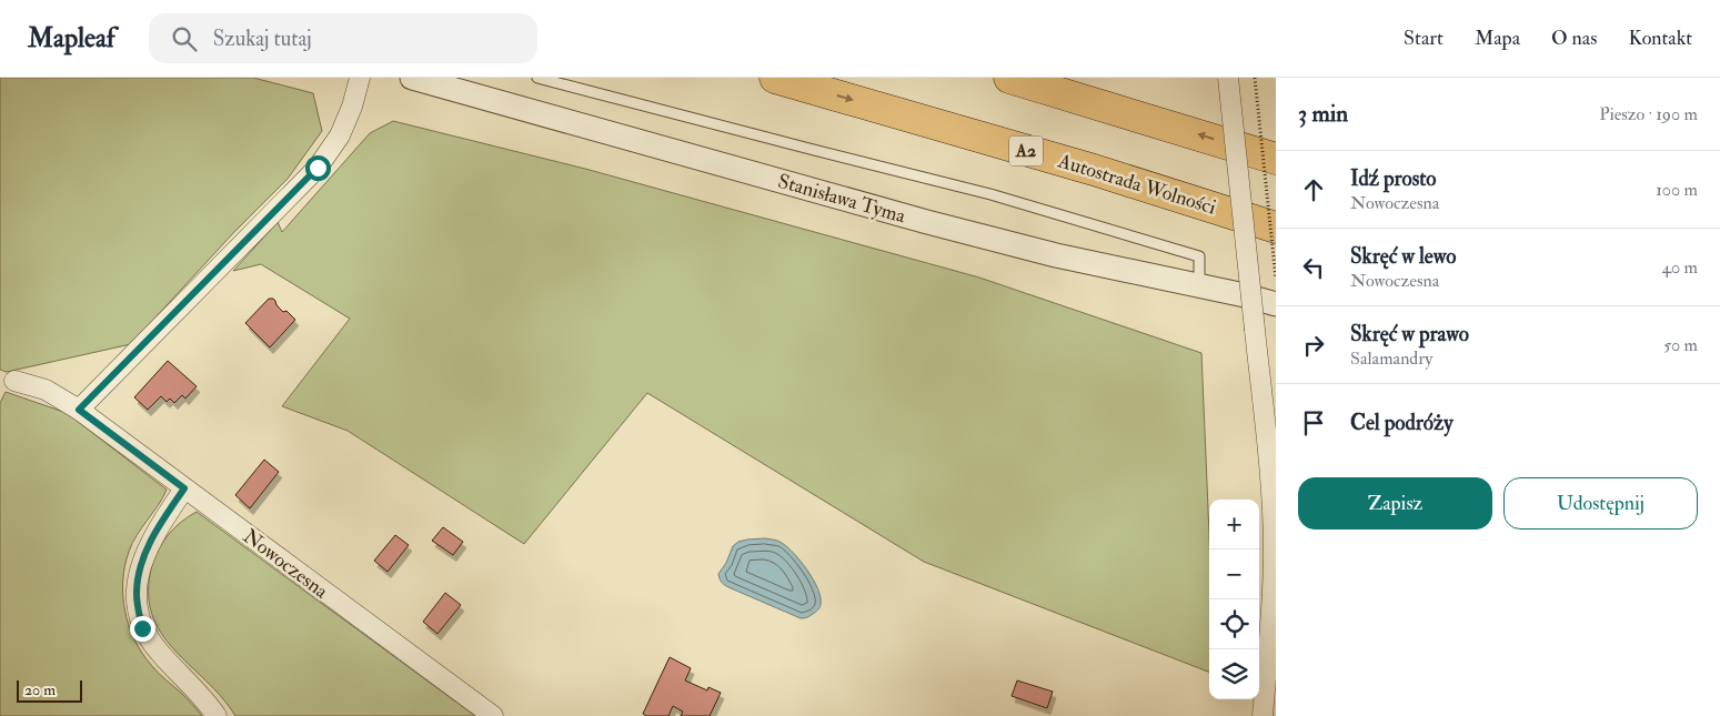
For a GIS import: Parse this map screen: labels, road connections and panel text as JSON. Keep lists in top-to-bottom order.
{
  "streets": {
    "highway": ["A2", "Autostrada Wolności"],
    "street": ["Stanisława Tyma", "Nowoczesna"]
  },
  "scale_bar": "20 m",
  "page": {
    "header": "Mapleaf",
    "search": "Szukaj tutaj",
    "nav": [
      "Start",
      "Mapa",
      "O nas",
      "Kontakt"
    ],
    "heading": ["3 min", "Pieszo · 190 m"],
    "list": [
      ["Idź prosto", "Nowoczesna", "100 m"],
      ["Skręć w lewo", "Nowoczesna", "40 m"],
      ["Skręć w prawo", "Salamandry", "50 m"],
      "Cel podróży"
    ],
    "buttons": ["Zapisz", "Udostępnij"],
    "map_buttons": ["+", "−"],
    "scale": "20 m"
  }
}
